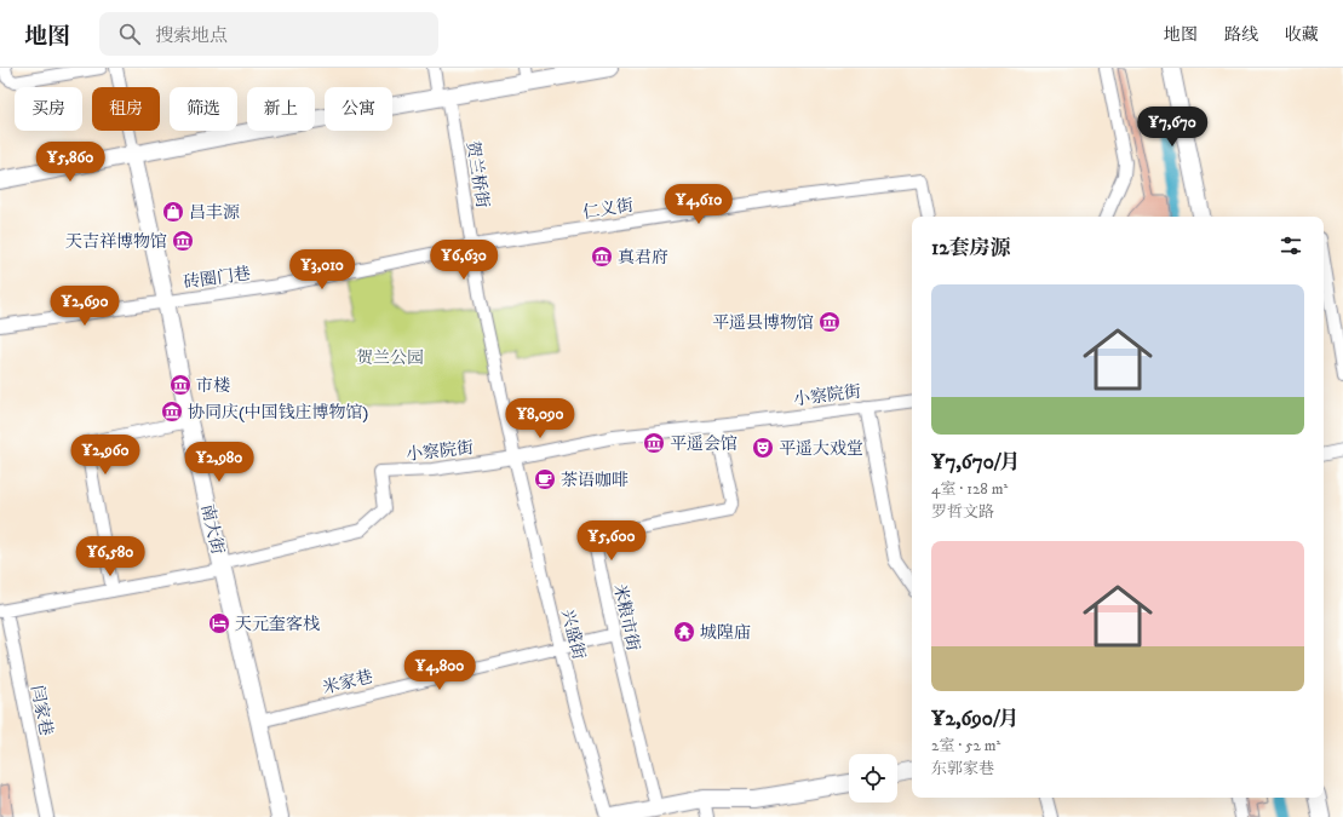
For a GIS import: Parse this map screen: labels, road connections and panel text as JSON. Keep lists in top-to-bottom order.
{
  "streets": {
    "street": [
      "贺兰桥街",
      "仁义街",
      "砖圈门巷",
      "小察院街",
      "南大街",
      "米粮市街",
      "兴盛街",
      "米家巷",
      "闫家巷"
    ]
  },
  "crossings": [
    ["贺兰桥街", "仁义街"],
    ["贺兰桥街", "砖圈门巷"],
    ["贺兰桥街", "小察院街"],
    ["贺兰桥街", "兴盛街"],
    ["仁义街", "砖圈门巷"],
    ["砖圈门巷", "南大街"],
    ["小察院街", "南大街"],
    ["小察院街", "米粮市街"],
    ["小察院街", "兴盛街"],
    ["南大街", "米家巷"],
    ["米粮市街", "米家巷"],
    ["兴盛街", "米家巷"]
  ],
  "parks": ["贺兰公园"],
  "places": {
    "shop": ["昌丰源"],
    "museum": [
      "天吉祥博物馆",
      "真君府",
      "平遥县博物馆",
      "市楼",
      "协同庆(中国钱庄博物馆)",
      "平遥会馆"
    ],
    "theatre": ["平遥大戏堂"],
    "cafe": ["茶语咖啡"],
    "hotel": ["天元奎客栈"],
    "temple": ["城隍庙"]
  },
  "page": {
    "header": "地图",
    "search": "搜索地点",
    "nav": ["地图", "路线", "收藏"],
    "chip": [
      "买房",
      "租房",
      "筛选",
      "新上",
      "公寓"
    ],
    "price": [
      "¥7,670",
      "¥5,860",
      "¥4,610",
      "¥6,630",
      "¥3,010",
      "¥2,690",
      "¥8,090",
      "¥2,960",
      "¥2,980",
      "¥5,600",
      "¥6,580",
      "¥4,800"
    ],
    "heading": "12套房源",
    "list": [
      {
        "name": "¥7,670/月",
        "note": "4室 · 128 m² · 罗哲文路"
      },
      {
        "name": "¥2,690/月",
        "note": "2室 · 52 m² · 东郭家巷"
      }
    ]
  }
}
